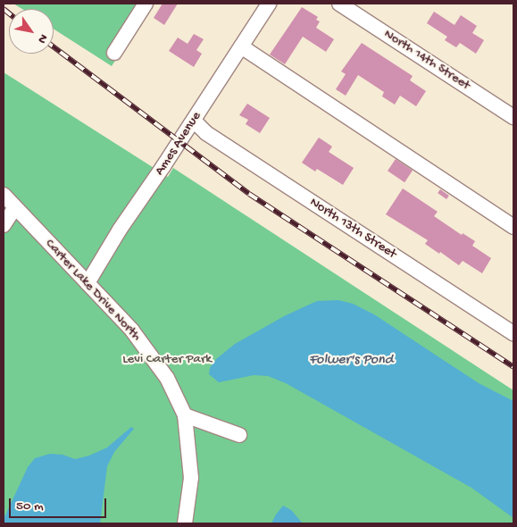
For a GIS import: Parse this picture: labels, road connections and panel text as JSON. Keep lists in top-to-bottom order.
{
  "streets": {
    "street": [
      "North 14th Street",
      "Ames Avenue",
      "North 13th Street",
      "Carter Lake Drive North"
    ]
  },
  "crossings": [
    ["Ames Avenue", "North 13th Street"],
    ["Ames Avenue", "Carter Lake Drive North"]
  ],
  "water": ["Folwer's Pond"],
  "parks": ["Levi Carter Park"],
  "scale_bar": "50 m",
  "north": "bottom right"
}
